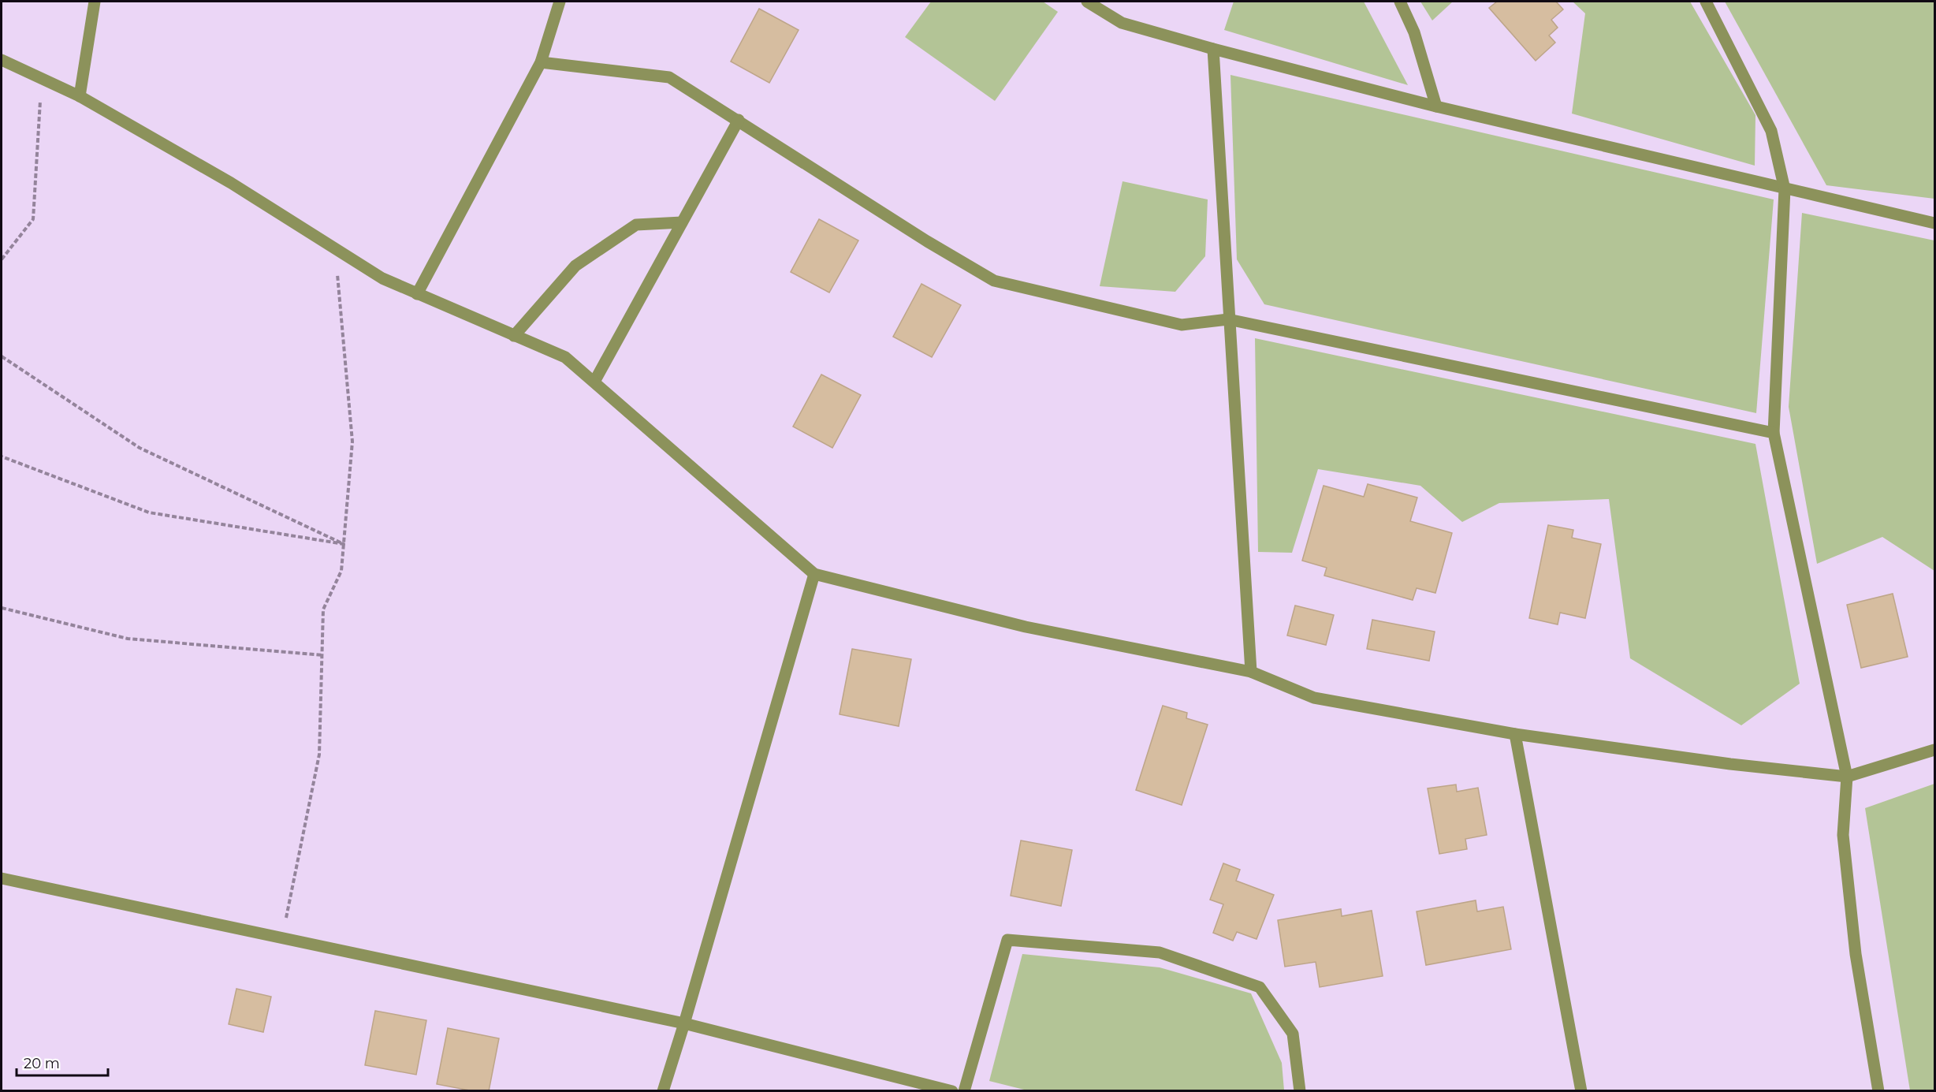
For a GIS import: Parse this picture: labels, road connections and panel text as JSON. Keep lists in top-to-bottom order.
{
  "scale_bar": "20 m"
}
